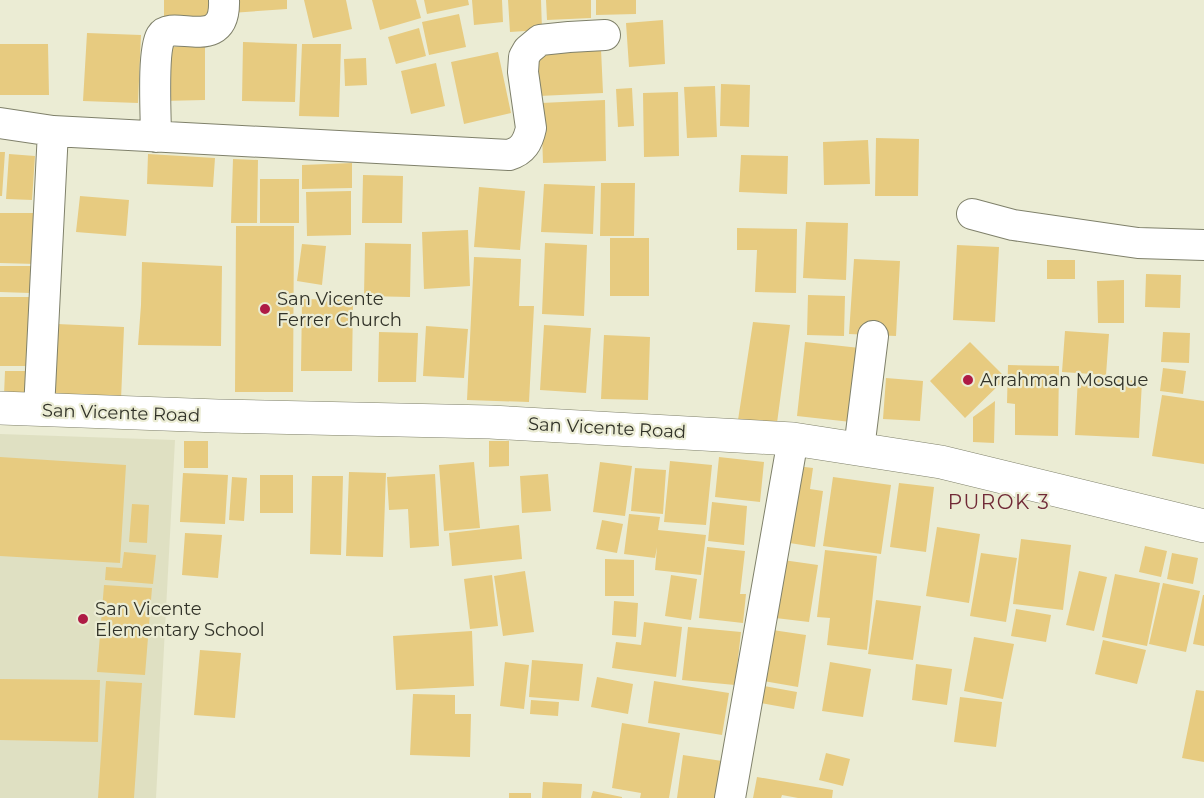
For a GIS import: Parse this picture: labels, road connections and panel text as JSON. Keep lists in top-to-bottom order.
{
  "streets": {
    "street": ["San Vicente Road"]
  },
  "districts": ["PUROK 3"],
  "places": ["San Vicente Ferrer Church", "Arrahman Mosque", "San Vicente Elementary School"]
}
